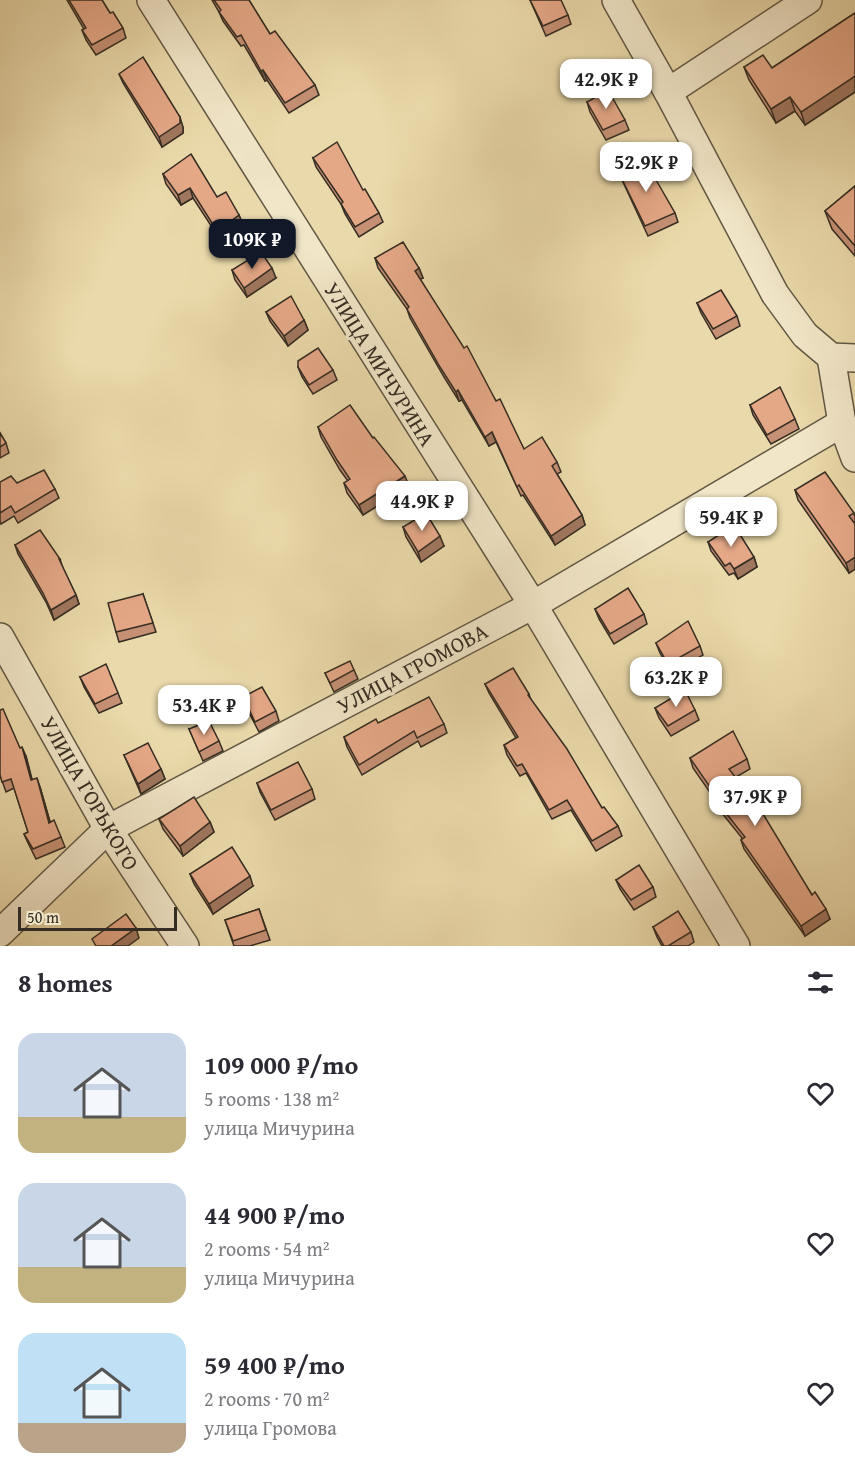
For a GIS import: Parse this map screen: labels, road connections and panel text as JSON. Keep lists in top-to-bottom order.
{
  "streets": {
    "street": ["УЛИЦА МИЧУРИНА", "УЛИЦА ГРОМОВА", "УЛИЦА ГОРЬКОГО"]
  },
  "crossings": [
    ["УЛИЦА МИЧУРИНА", "УЛИЦА ГРОМОВА"],
    ["УЛИЦА ГРОМОВА", "УЛИЦА ГОРЬКОГО"]
  ],
  "scale_bar": "50 m",
  "page": {
    "price": [
      "42.9K ₽",
      "52.9K ₽",
      "109K ₽",
      "44.9K ₽",
      "59.4K ₽",
      "63.2K ₽",
      "53.4K ₽",
      "37.9K ₽"
    ],
    "scale": "50 m",
    "heading": "8 homes",
    "list": [
      {
        "name": "109 000 ₽/mo",
        "note": "5 rooms · 138 m² · улица Мичурина"
      },
      {
        "name": "44 900 ₽/mo",
        "note": "2 rooms · 54 m² · улица Мичурина"
      },
      {
        "name": "59 400 ₽/mo",
        "note": "2 rooms · 70 m² · улица Громова"
      }
    ]
  }
}
